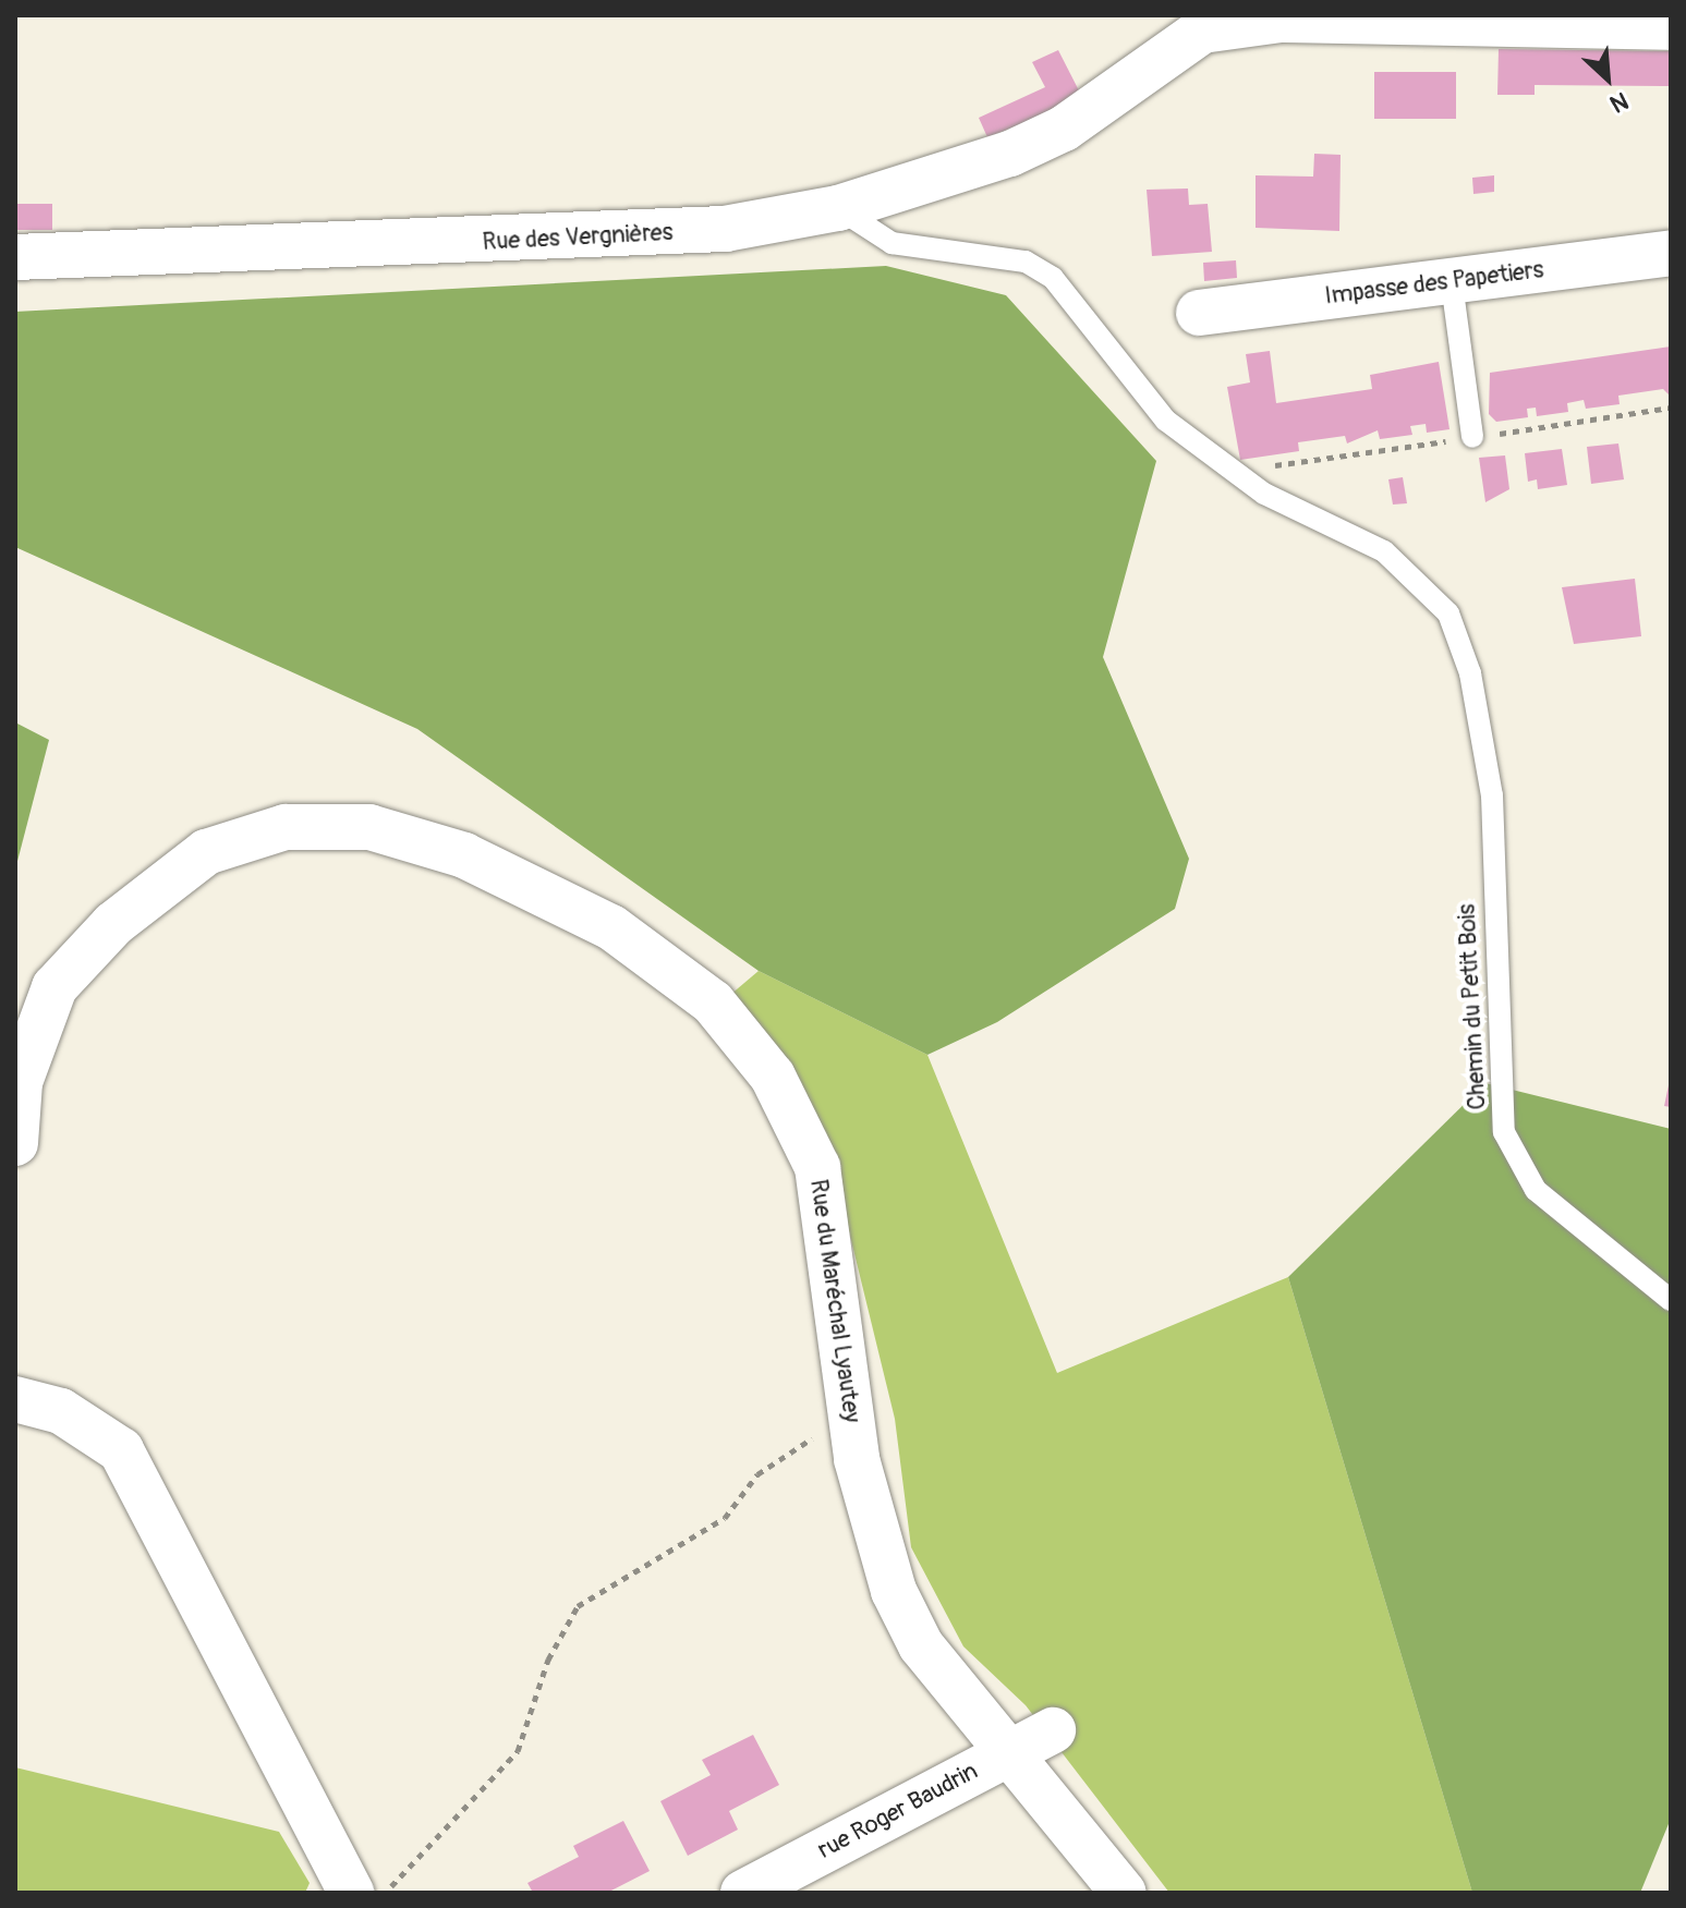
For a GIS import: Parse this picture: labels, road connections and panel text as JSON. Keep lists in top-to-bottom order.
{
  "streets": {
    "street": [
      "Rue des Vergnières",
      "Impasse des Papetiers",
      "Rue du Maréchal Lyautey",
      "rue Roger Baudrin"
    ],
    "lane": ["Chemin du Petit Bois"]
  },
  "crossings": [
    ["Rue des Vergnières", "Chemin du Petit Bois"],
    ["Rue du Maréchal Lyautey", "rue Roger Baudrin"]
  ],
  "north": "bottom right"
}
